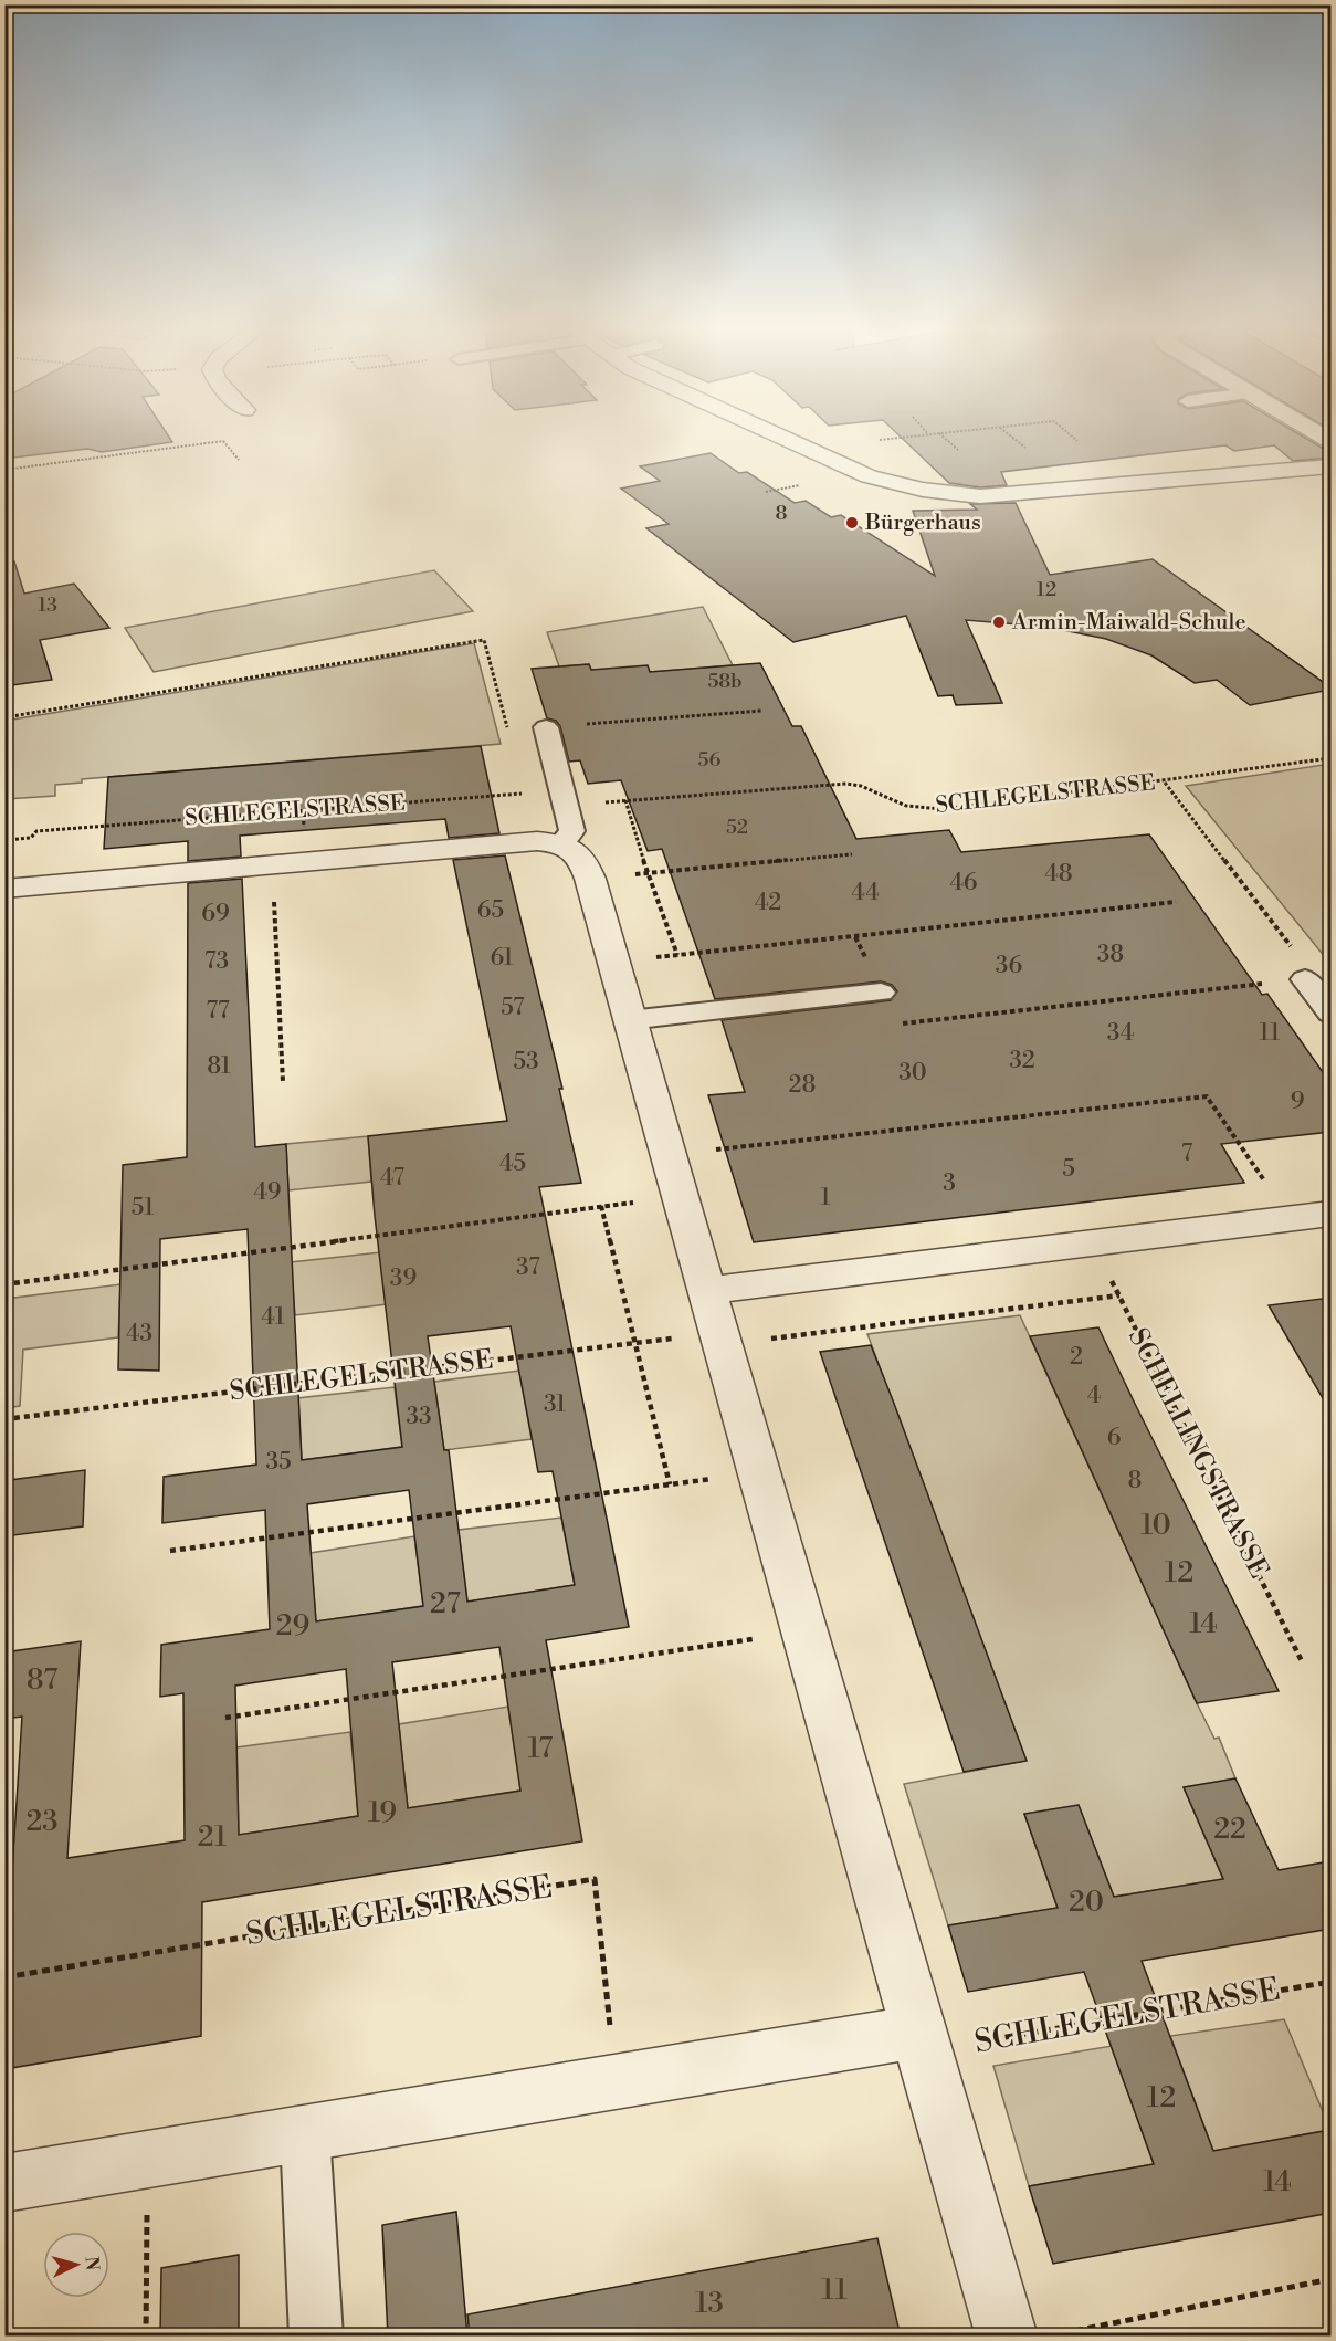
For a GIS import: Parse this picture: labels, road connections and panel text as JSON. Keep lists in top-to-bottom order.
{
  "streets": {
    "street": ["SCHLEGELSTRASSE"],
    "path": ["SCHELLINGSTRASSE"]
  },
  "places": ["Bürgerhaus", "Armin-Maiwald-Schule"],
  "house_numbers": [
    "8",
    "12",
    "13",
    "58b",
    "56",
    "52",
    "48",
    "46",
    "44",
    "42",
    "65",
    "69",
    "38",
    "61",
    "73",
    "36",
    "57",
    "77",
    "34",
    "11",
    "32",
    "53",
    "81",
    "30",
    "28",
    "9",
    "7",
    "45",
    "5",
    "47",
    "3",
    "49",
    "1",
    "51",
    "37",
    "39",
    "41",
    "43",
    "2",
    "4",
    "31",
    "33",
    "6",
    "35",
    "8",
    "10",
    "12",
    "27",
    "14",
    "29",
    "87",
    "17",
    "19",
    "23",
    "22",
    "21",
    "20",
    "12",
    "14",
    "11",
    "13"
  ],
  "north": "right"
}
